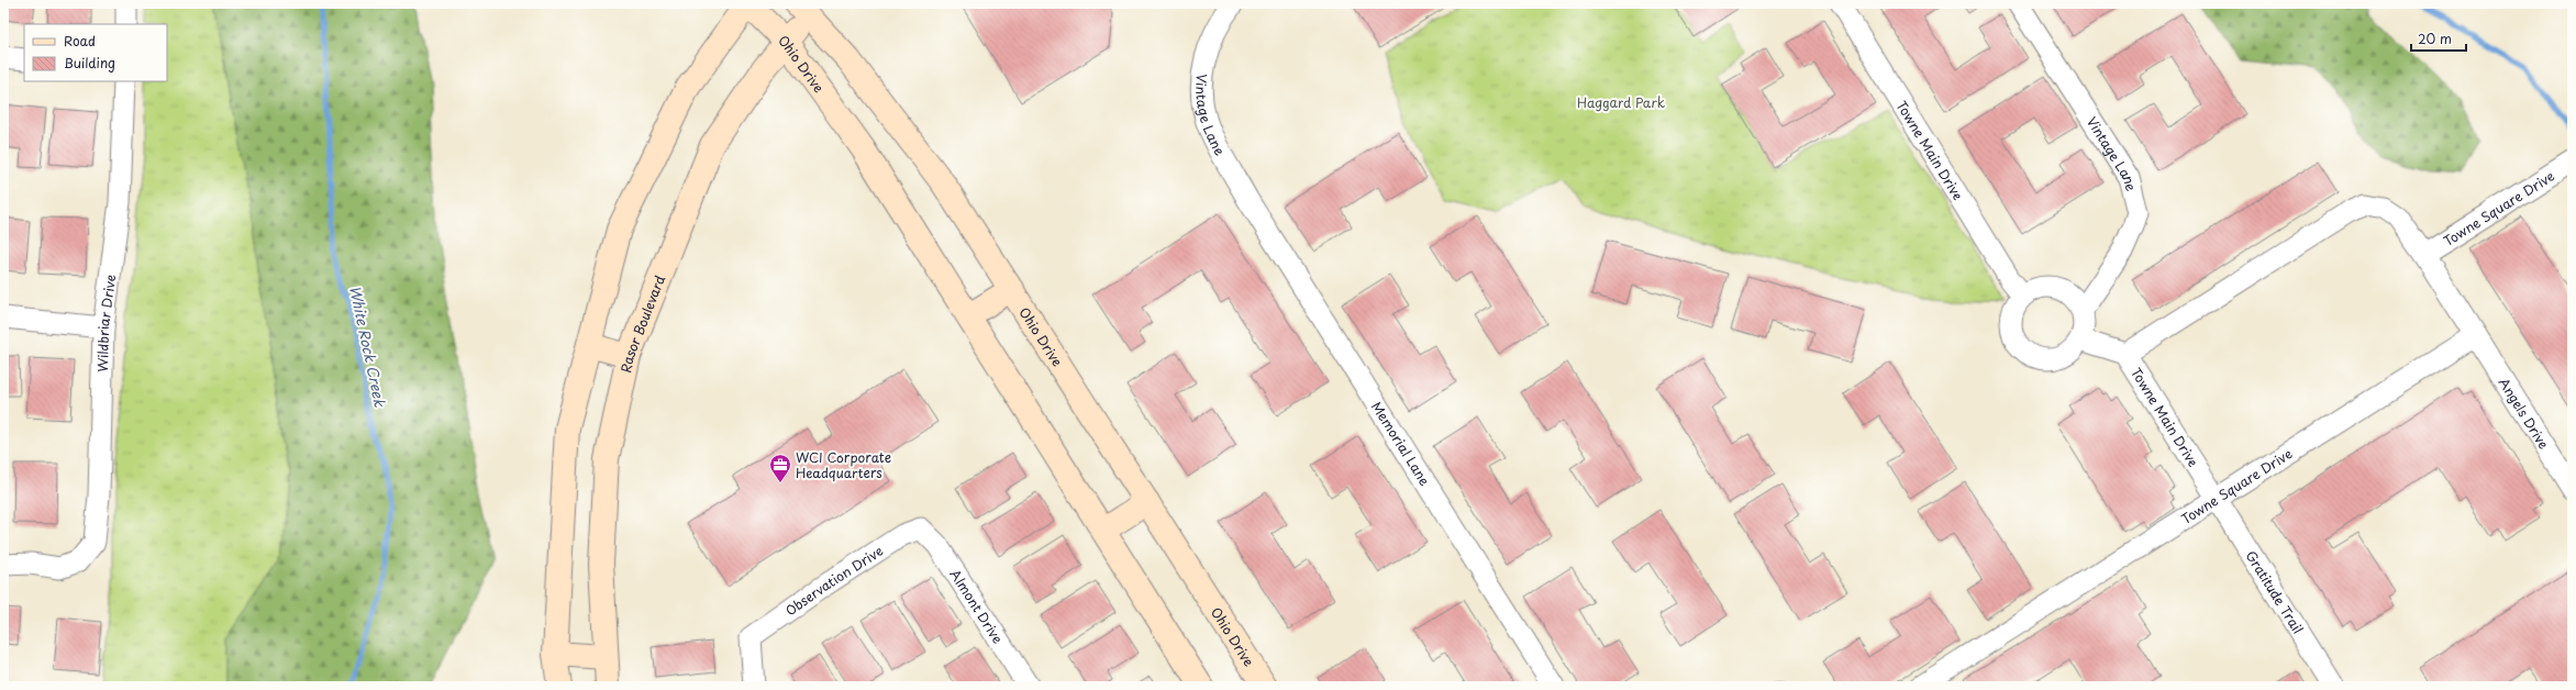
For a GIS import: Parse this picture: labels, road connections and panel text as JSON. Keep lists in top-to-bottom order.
{
  "streets": {
    "main road": ["Ohio Drive", "Rasor Boulevard"],
    "street": [
      "Vintage Lane",
      "Towne Main Drive",
      "Towne Square Drive",
      "Wildbriar Drive",
      "Angels Drive",
      "Memorial Lane",
      "Observation Drive",
      "Gratitude Trail",
      "Almont Drive"
    ]
  },
  "crossings": [
    ["Ohio Drive", "Rasor Boulevard"],
    ["Vintage Lane", "Towne Main Drive"],
    ["Vintage Lane", "Memorial Lane"],
    ["Towne Main Drive", "Towne Square Drive"],
    ["Towne Main Drive", "Gratitude Trail"],
    ["Towne Square Drive", "Angels Drive"],
    ["Towne Square Drive", "Gratitude Trail"],
    ["Observation Drive", "Almont Drive"]
  ],
  "water": ["White Rock Creek"],
  "parks": ["Haggard Park"],
  "places": {
    "office": ["WCI Corporate Headquarters"]
  },
  "legend": ["Road", "Building"],
  "scale_bar": "20 m"
}
